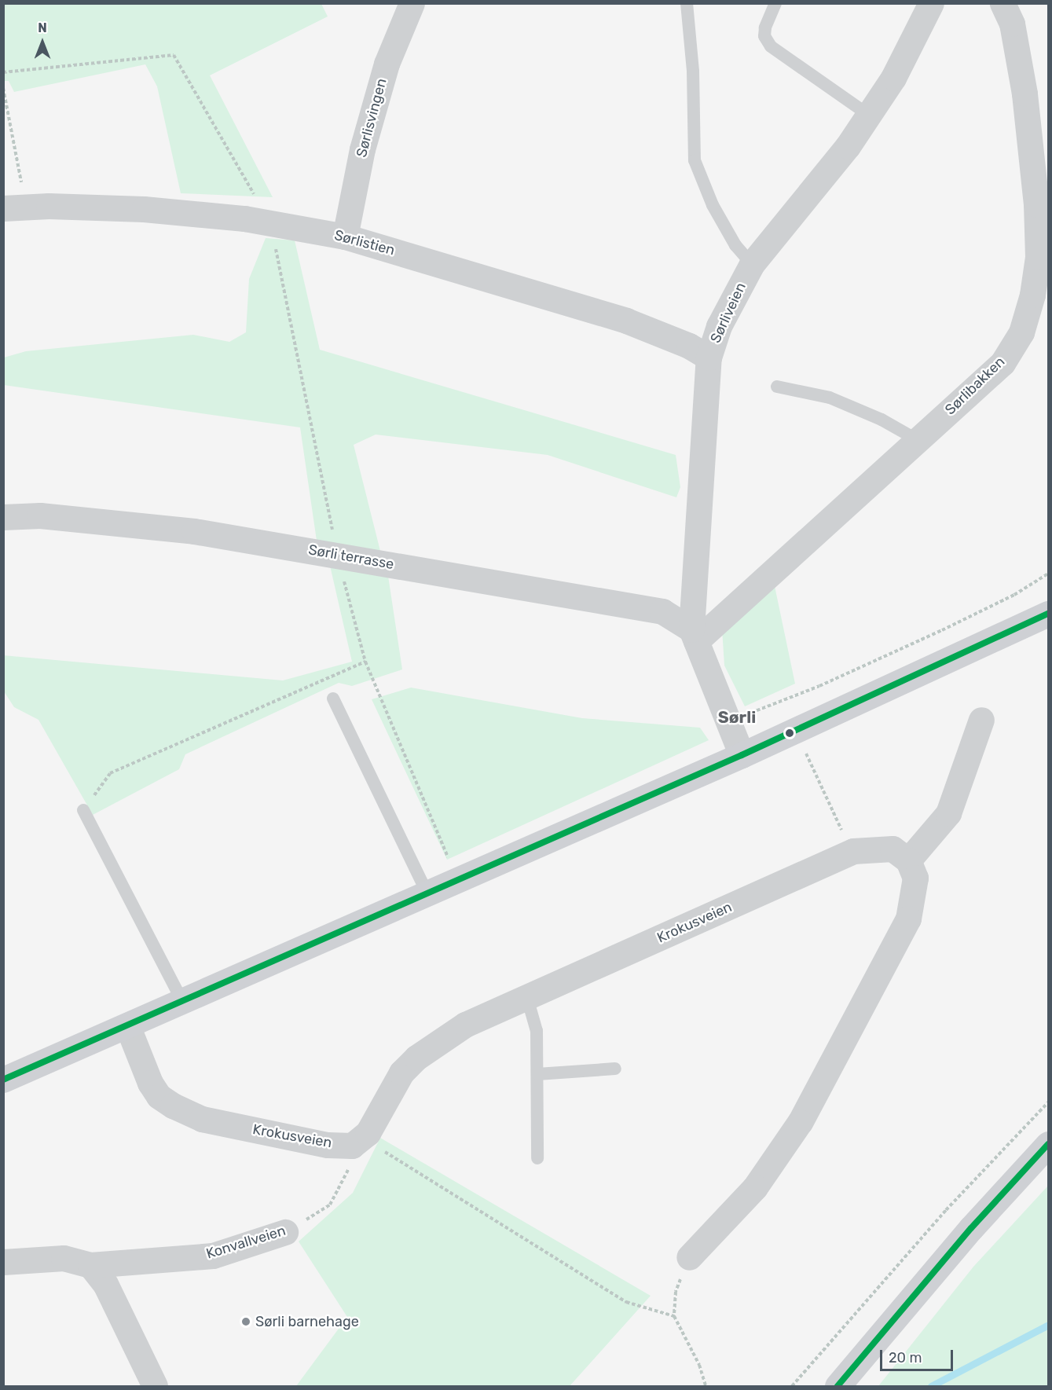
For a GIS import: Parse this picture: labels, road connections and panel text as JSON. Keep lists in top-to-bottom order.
{
  "streets": {
    "street": [
      "Sørlisvingen",
      "Sørlistien",
      "Sørliveien",
      "Sørlibakken",
      "Sørli terrasse",
      "Krokusveien",
      "Konvallveien"
    ]
  },
  "crossings": [
    ["Sørlisvingen", "Sørlistien"],
    ["Sørlistien", "Sørliveien"],
    ["Sørliveien", "Sørlibakken"],
    ["Sørliveien", "Sørli terrasse"],
    ["Sørlibakken", "Sørli terrasse"],
    ["Krokusveien", "Konvallveien"]
  ],
  "districts": ["Sørli"],
  "places": ["Sørli barnehage"],
  "scale_bar": "20 m",
  "north": "top"
}
